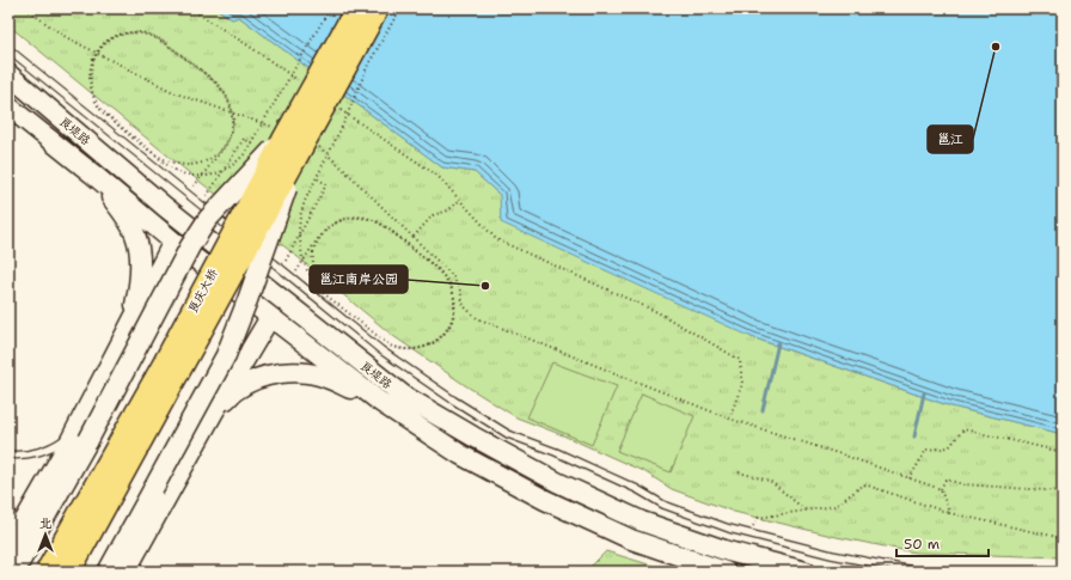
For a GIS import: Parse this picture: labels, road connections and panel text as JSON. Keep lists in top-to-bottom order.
{
  "streets": {
    "main road": ["良堤路", "良庆大桥"]
  },
  "places": ["邕江", "邕江南岸公园"],
  "scale_bar": "50 m",
  "north": "top"
}
